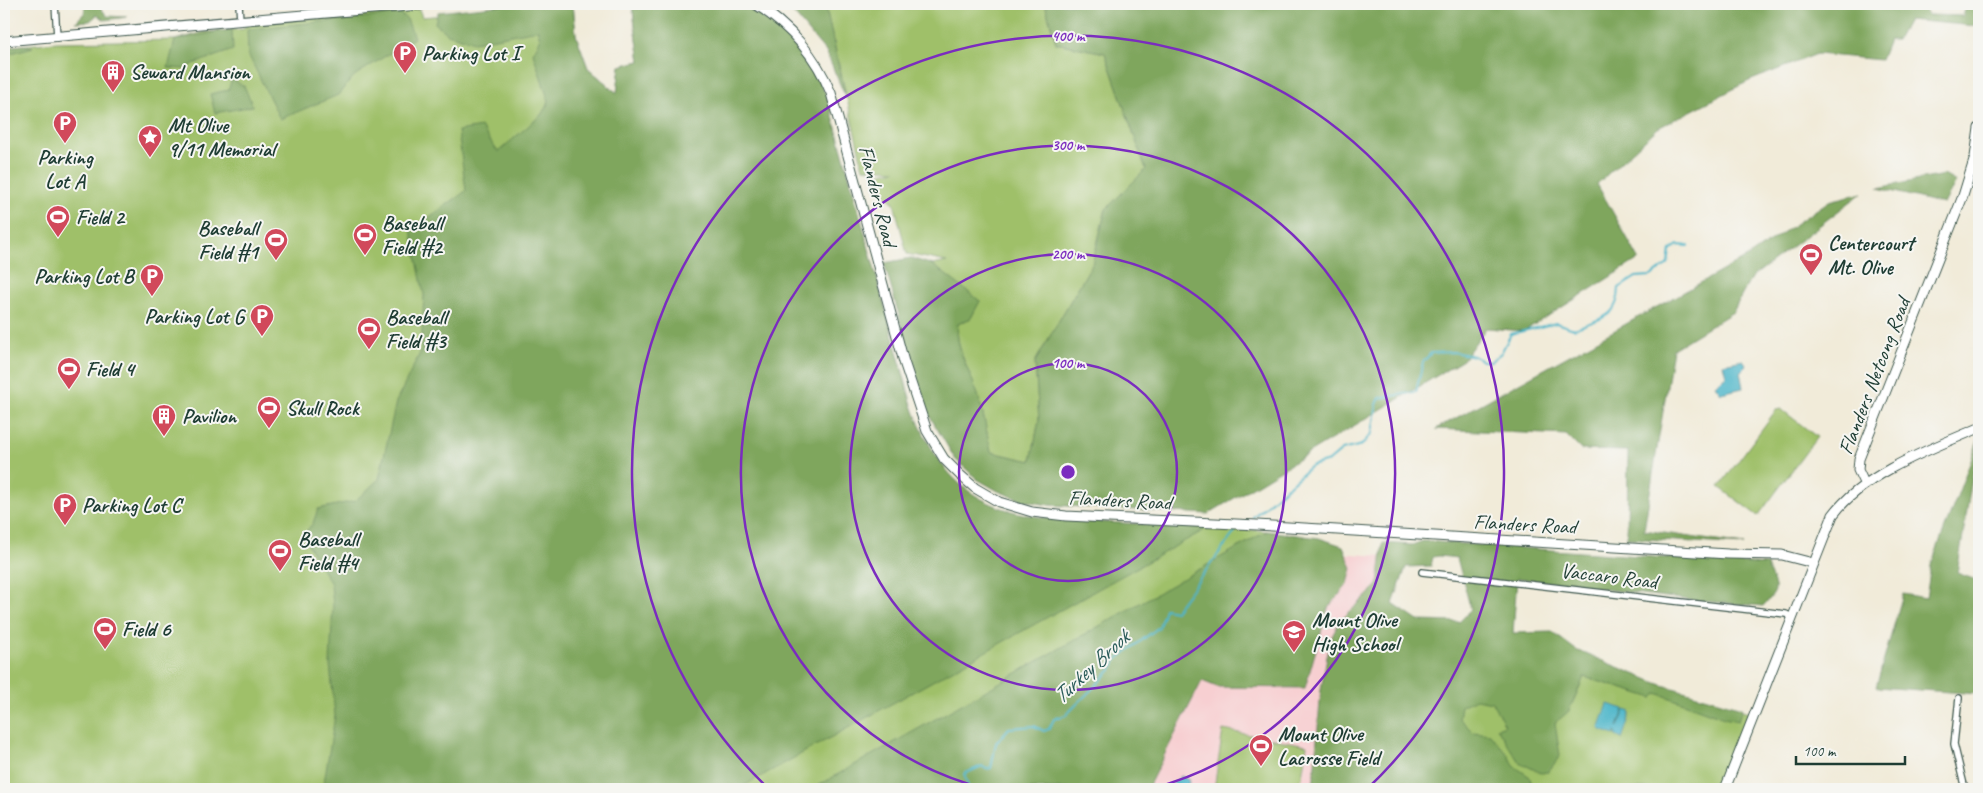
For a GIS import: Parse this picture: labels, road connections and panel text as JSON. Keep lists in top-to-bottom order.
{
  "streets": {
    "main road": ["Flanders Road", "Flanders Netcong Road"],
    "street": ["Vaccaro Road"]
  },
  "crossings": [
    ["Flanders Road", "Flanders Netcong Road"],
    ["Flanders Netcong Road", "Vaccaro Road"]
  ],
  "water": ["Turkey Brook"],
  "places": {
    "parking": [
      "Parking Lot I",
      "Parking Lot A",
      "Parking Lot B",
      "Parking Lot G",
      "Parking Lot C"
    ],
    "building": ["Seward Mansion", "Pavilion"],
    "place": ["Mt Olive 9/11 Memorial"],
    "sports": [
      "Field 2",
      "Baseball Field #2",
      "Baseball Field #1",
      "Centercourt Mt. Olive",
      "Baseball Field #3",
      "Field 4",
      "Skull Rock",
      "Baseball Field #4",
      "Field 6",
      "Mount Olive Lacrosse Field"
    ],
    "school or university": ["Mount Olive High School"]
  },
  "scale_bar": "100 m",
  "rings": [
    "400 m",
    "300 m",
    "200 m",
    "100 m"
  ]
}
